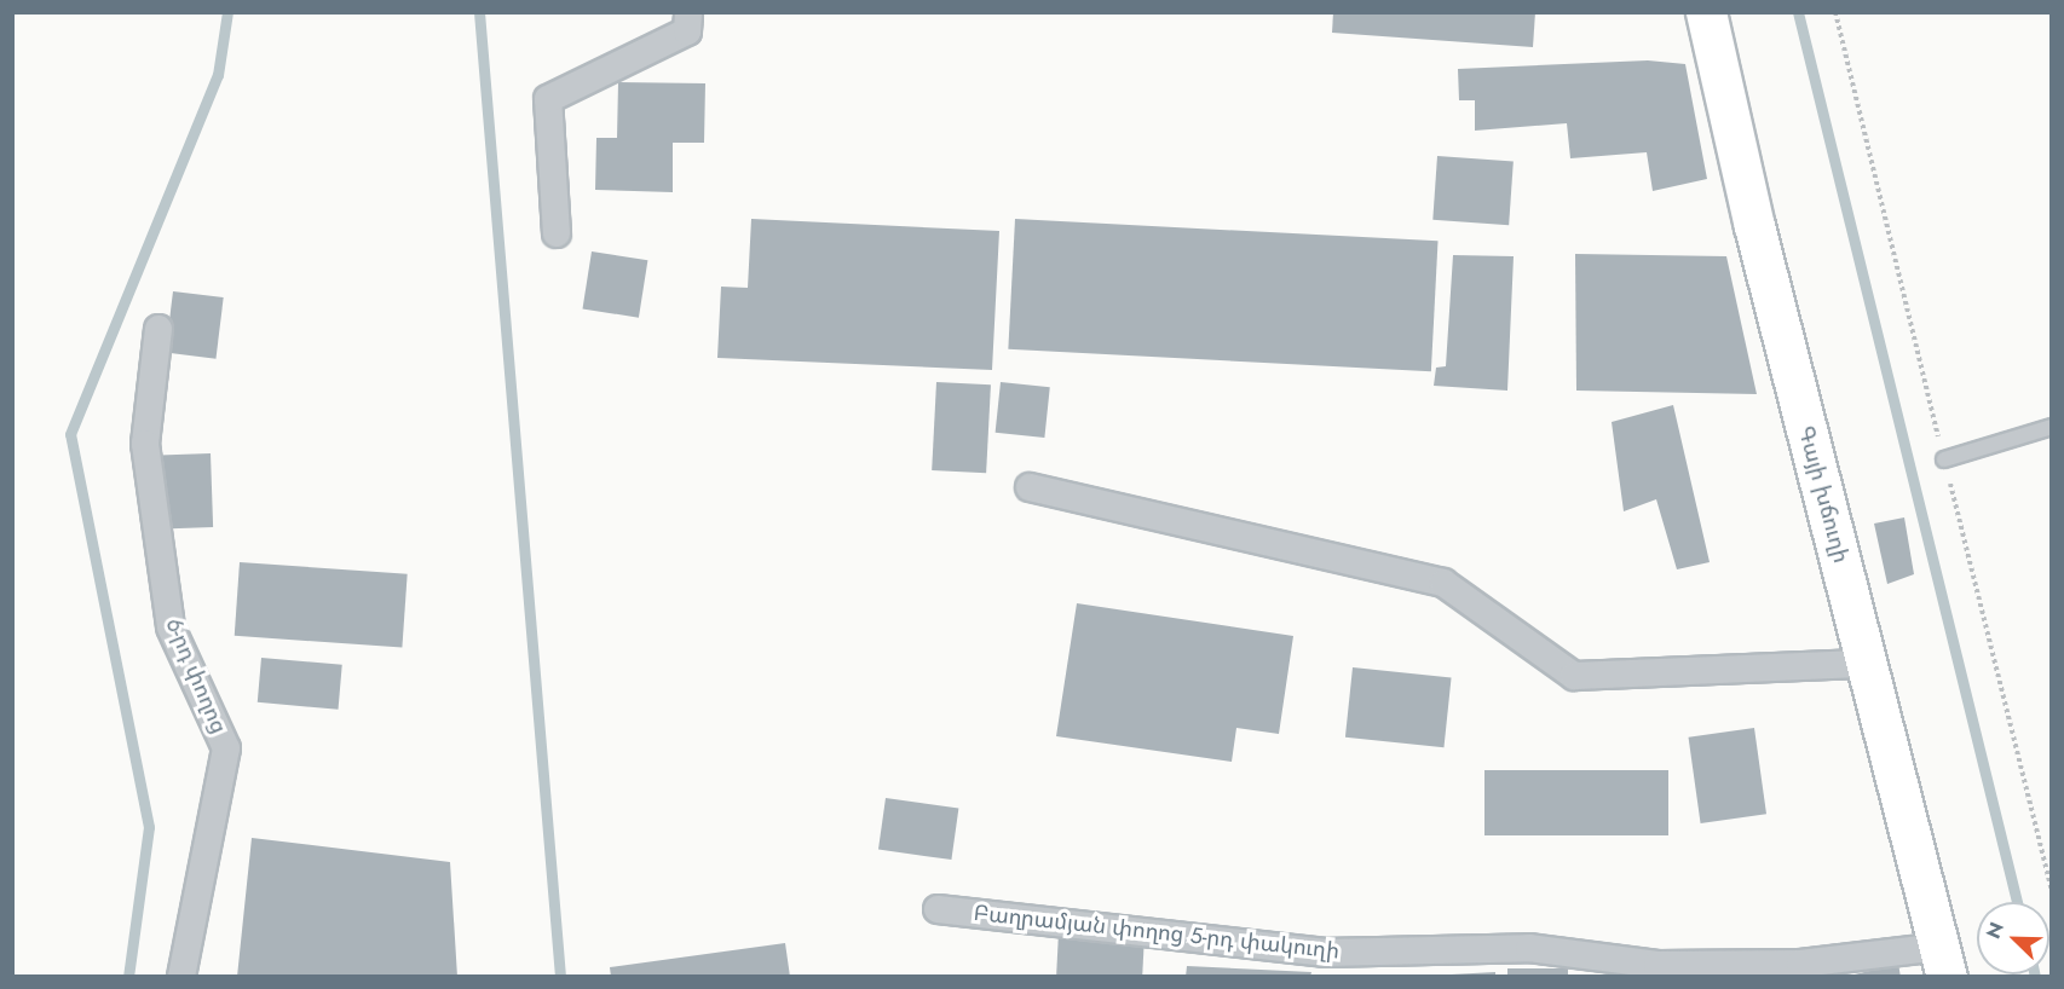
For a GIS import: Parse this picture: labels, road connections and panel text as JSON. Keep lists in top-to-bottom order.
{
  "streets": {
    "main road": ["Գայի խճուղի"],
    "street": ["6-րդ փողոց", "Բաղրամյան փողոց 5-րդ փակուղի"]
  },
  "crossings": [
    ["Գայի խճուղի", "Բաղրամյան փողոց 5-րդ փակուղի"]
  ],
  "north": "top left"
}
